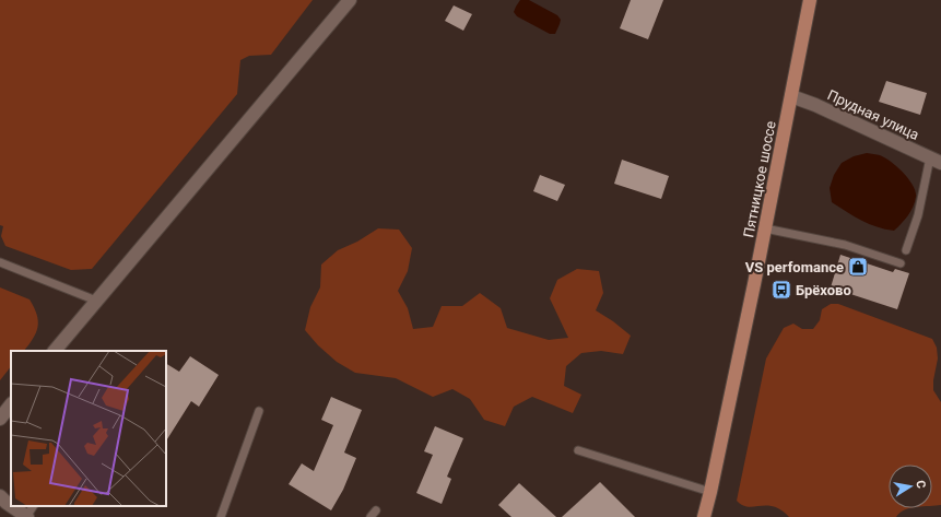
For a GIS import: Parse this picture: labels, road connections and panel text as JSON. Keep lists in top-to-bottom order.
{
  "streets": {
    "main road": ["Пятницкое шоссе"],
    "street": ["Прудная улица"]
  },
  "crossings": [
    ["Прудная улица", "Пятницкое шоссе"]
  ],
  "places": {
    "shop": ["VS perfomance"],
    "bus stop": ["Брёхово"]
  },
  "north": "right"
}
